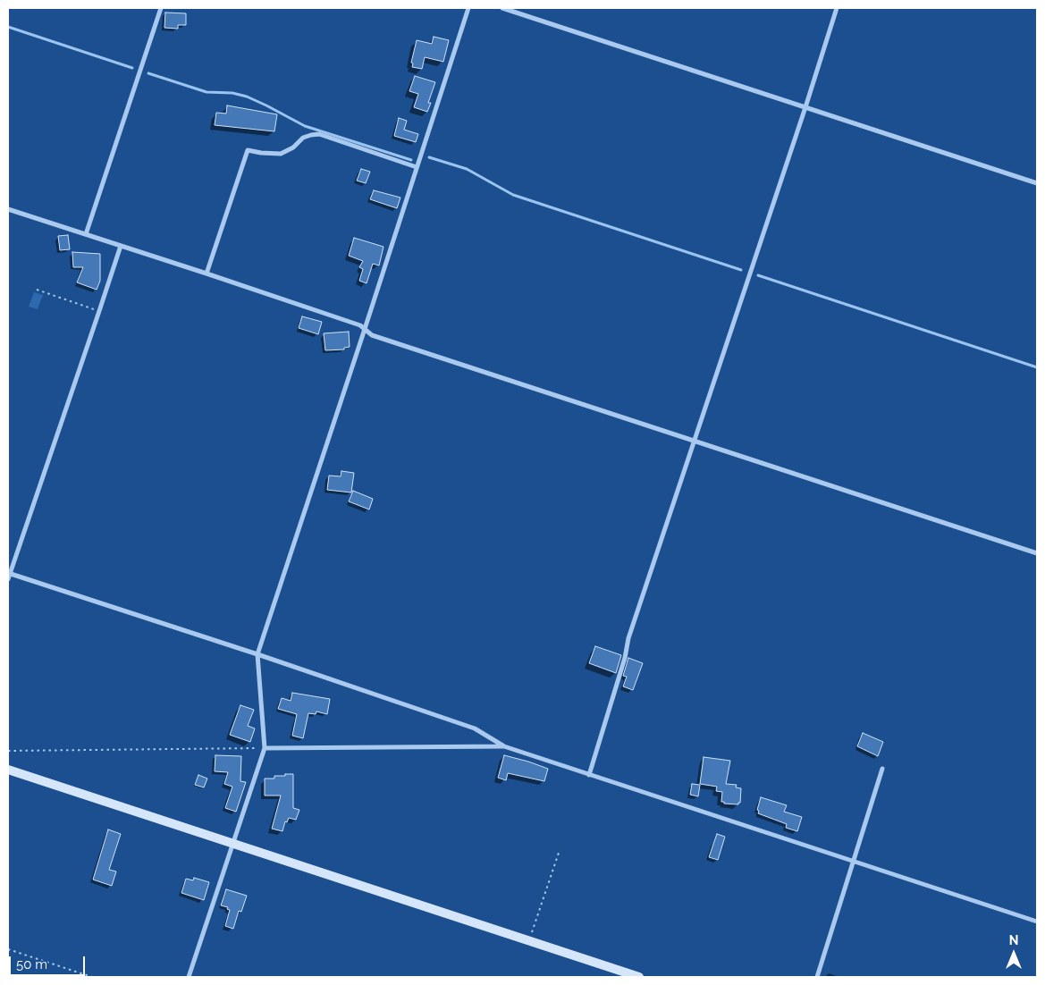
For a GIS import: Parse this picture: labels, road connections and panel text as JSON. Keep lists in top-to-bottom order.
{
  "scale_bar": "50 m",
  "north": "top"
}
